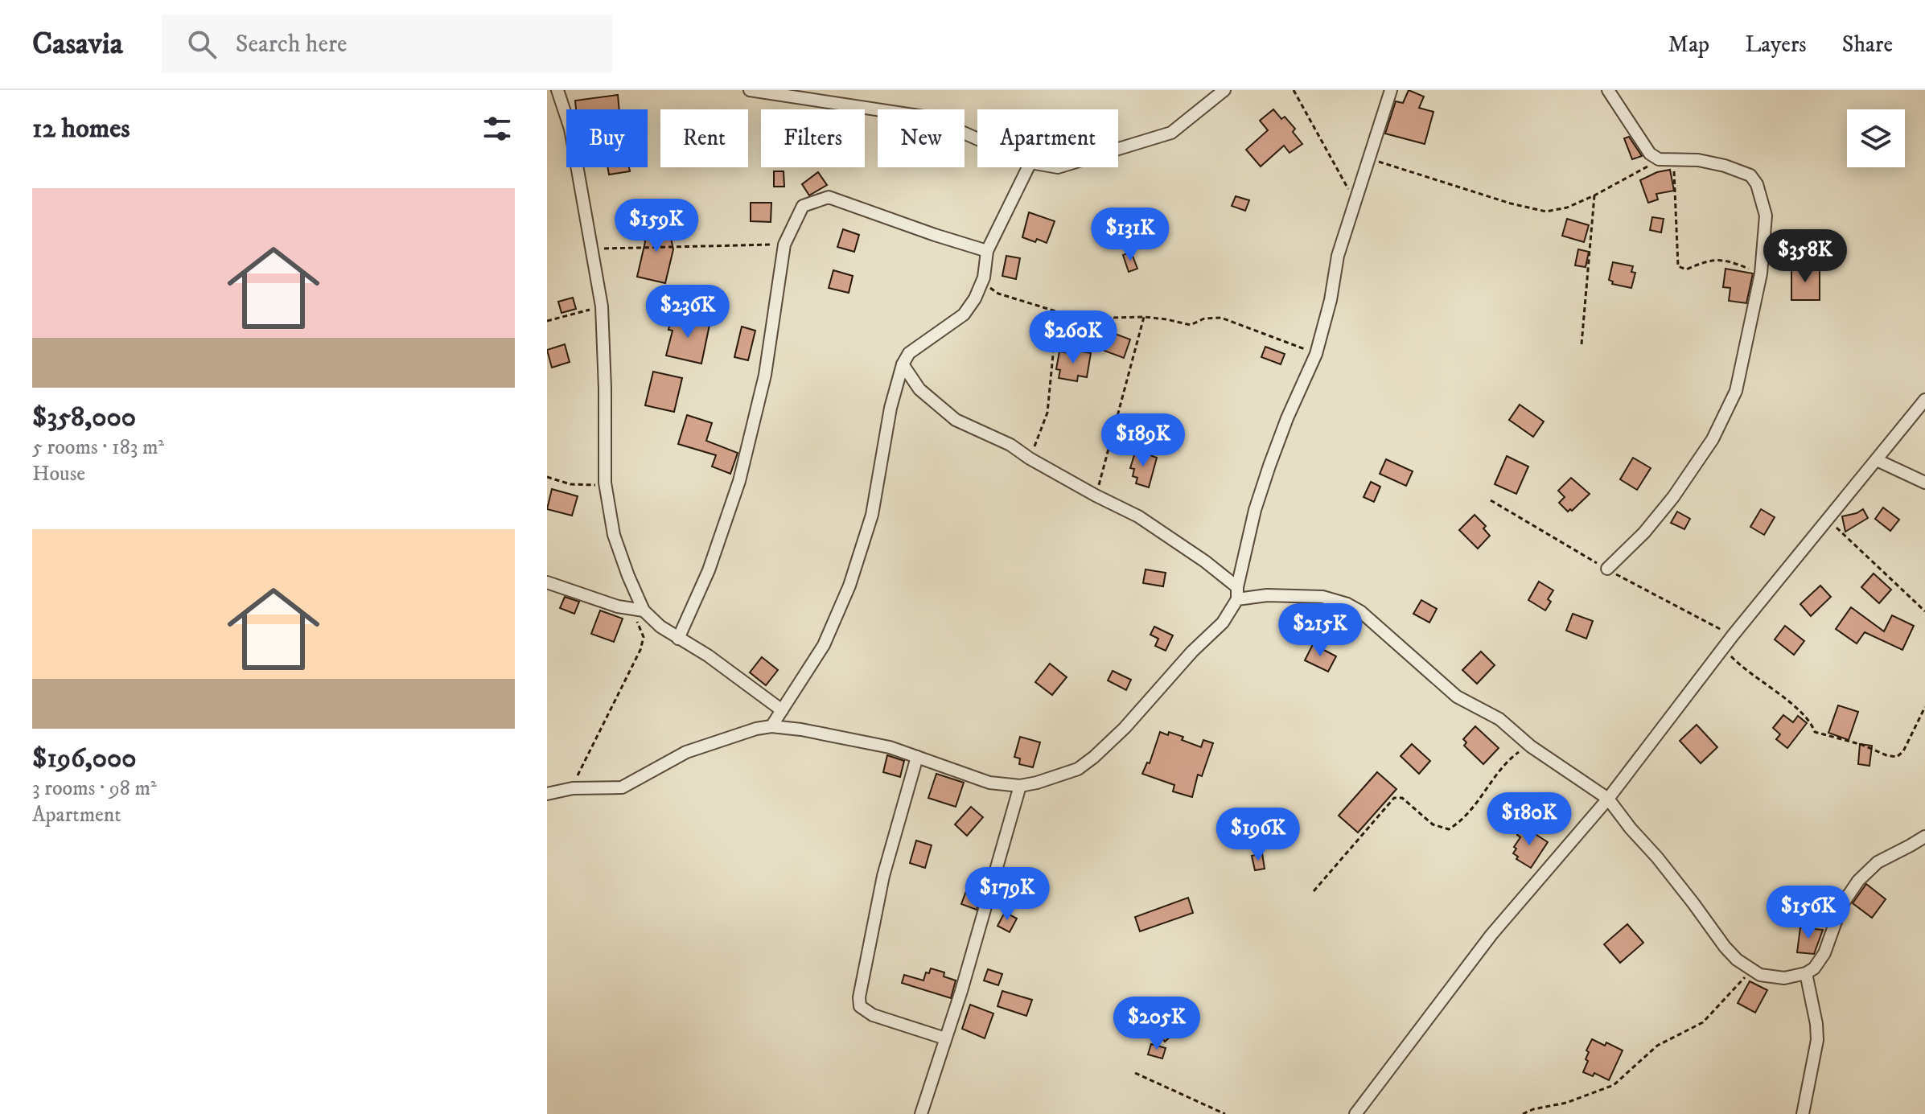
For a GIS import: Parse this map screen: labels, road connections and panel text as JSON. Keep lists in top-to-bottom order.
{
  "page": {
    "header": "Casavia",
    "search": "Search here",
    "nav": ["Map", "Layers", "Share"],
    "heading": "12 homes",
    "chip": [
      "Buy",
      "Rent",
      "Filters",
      "New",
      "Apartment"
    ],
    "list": [
      {
        "name": "$358,000",
        "note": "5 rooms · 183 m² · House"
      },
      {
        "name": "$196,000",
        "note": "3 rooms · 98 m² · Apartment"
      }
    ],
    "price": [
      "$159K",
      "$131K",
      "$358K",
      "$236K",
      "$260K",
      "$189K",
      "$215K",
      "$180K",
      "$196K",
      "$179K",
      "$156K",
      "$205K"
    ]
  }
}
